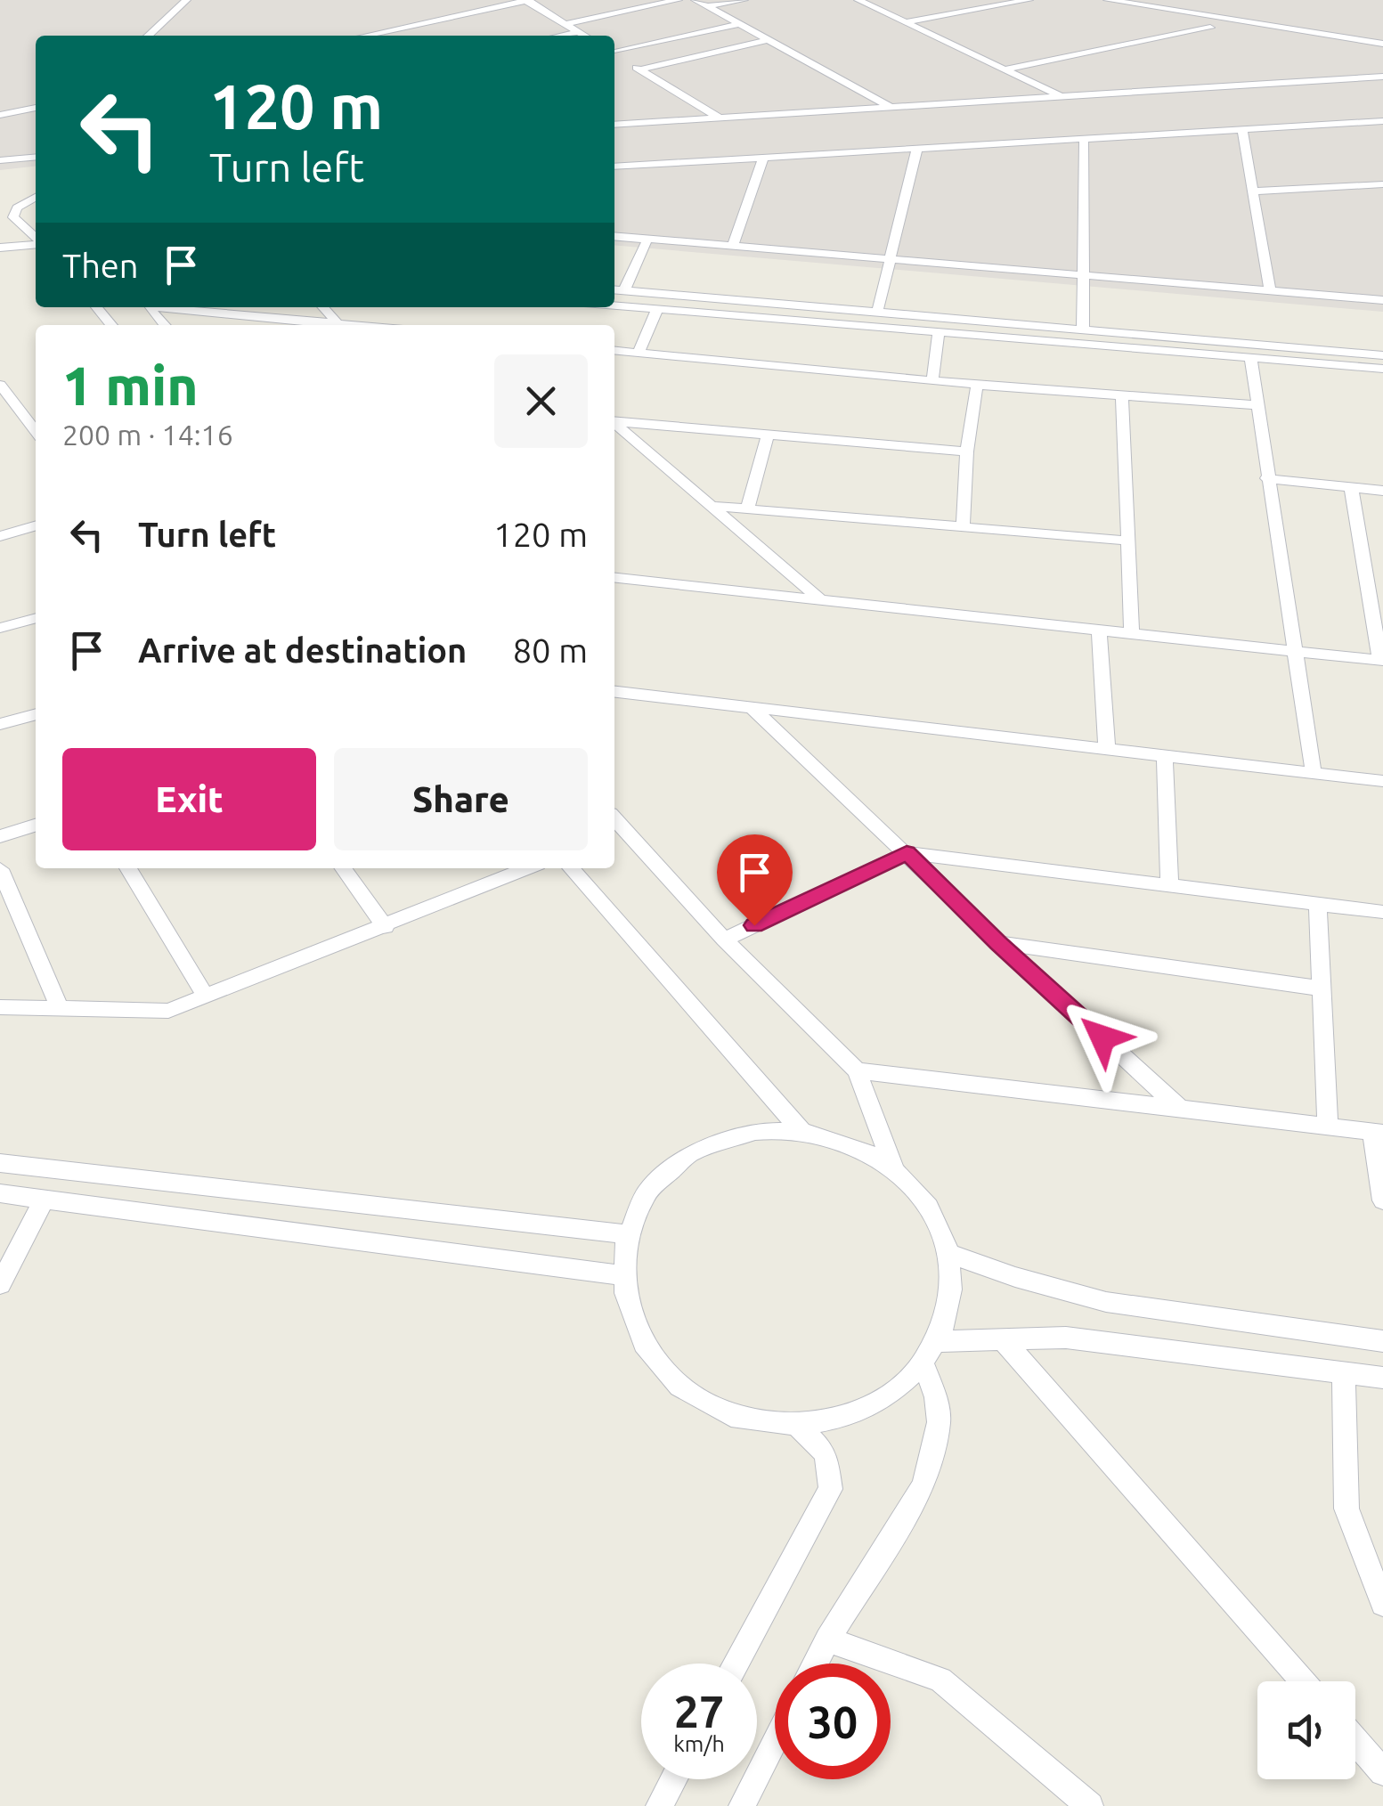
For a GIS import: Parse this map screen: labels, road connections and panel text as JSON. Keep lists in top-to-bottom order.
{
  "page": {
    "turn": ["120 m", "Turn left"],
    "then": "Then",
    "heading": ["1 min", "200 m · 14:16"],
    "list": [
      {
        "name": "Turn left",
        "value": "120 m"
      },
      {
        "name": "Arrive at destination",
        "value": "80 m"
      }
    ],
    "buttons": ["Exit", "Share"],
    "speed": "27 km/h",
    "limit": "30"
  }
}
